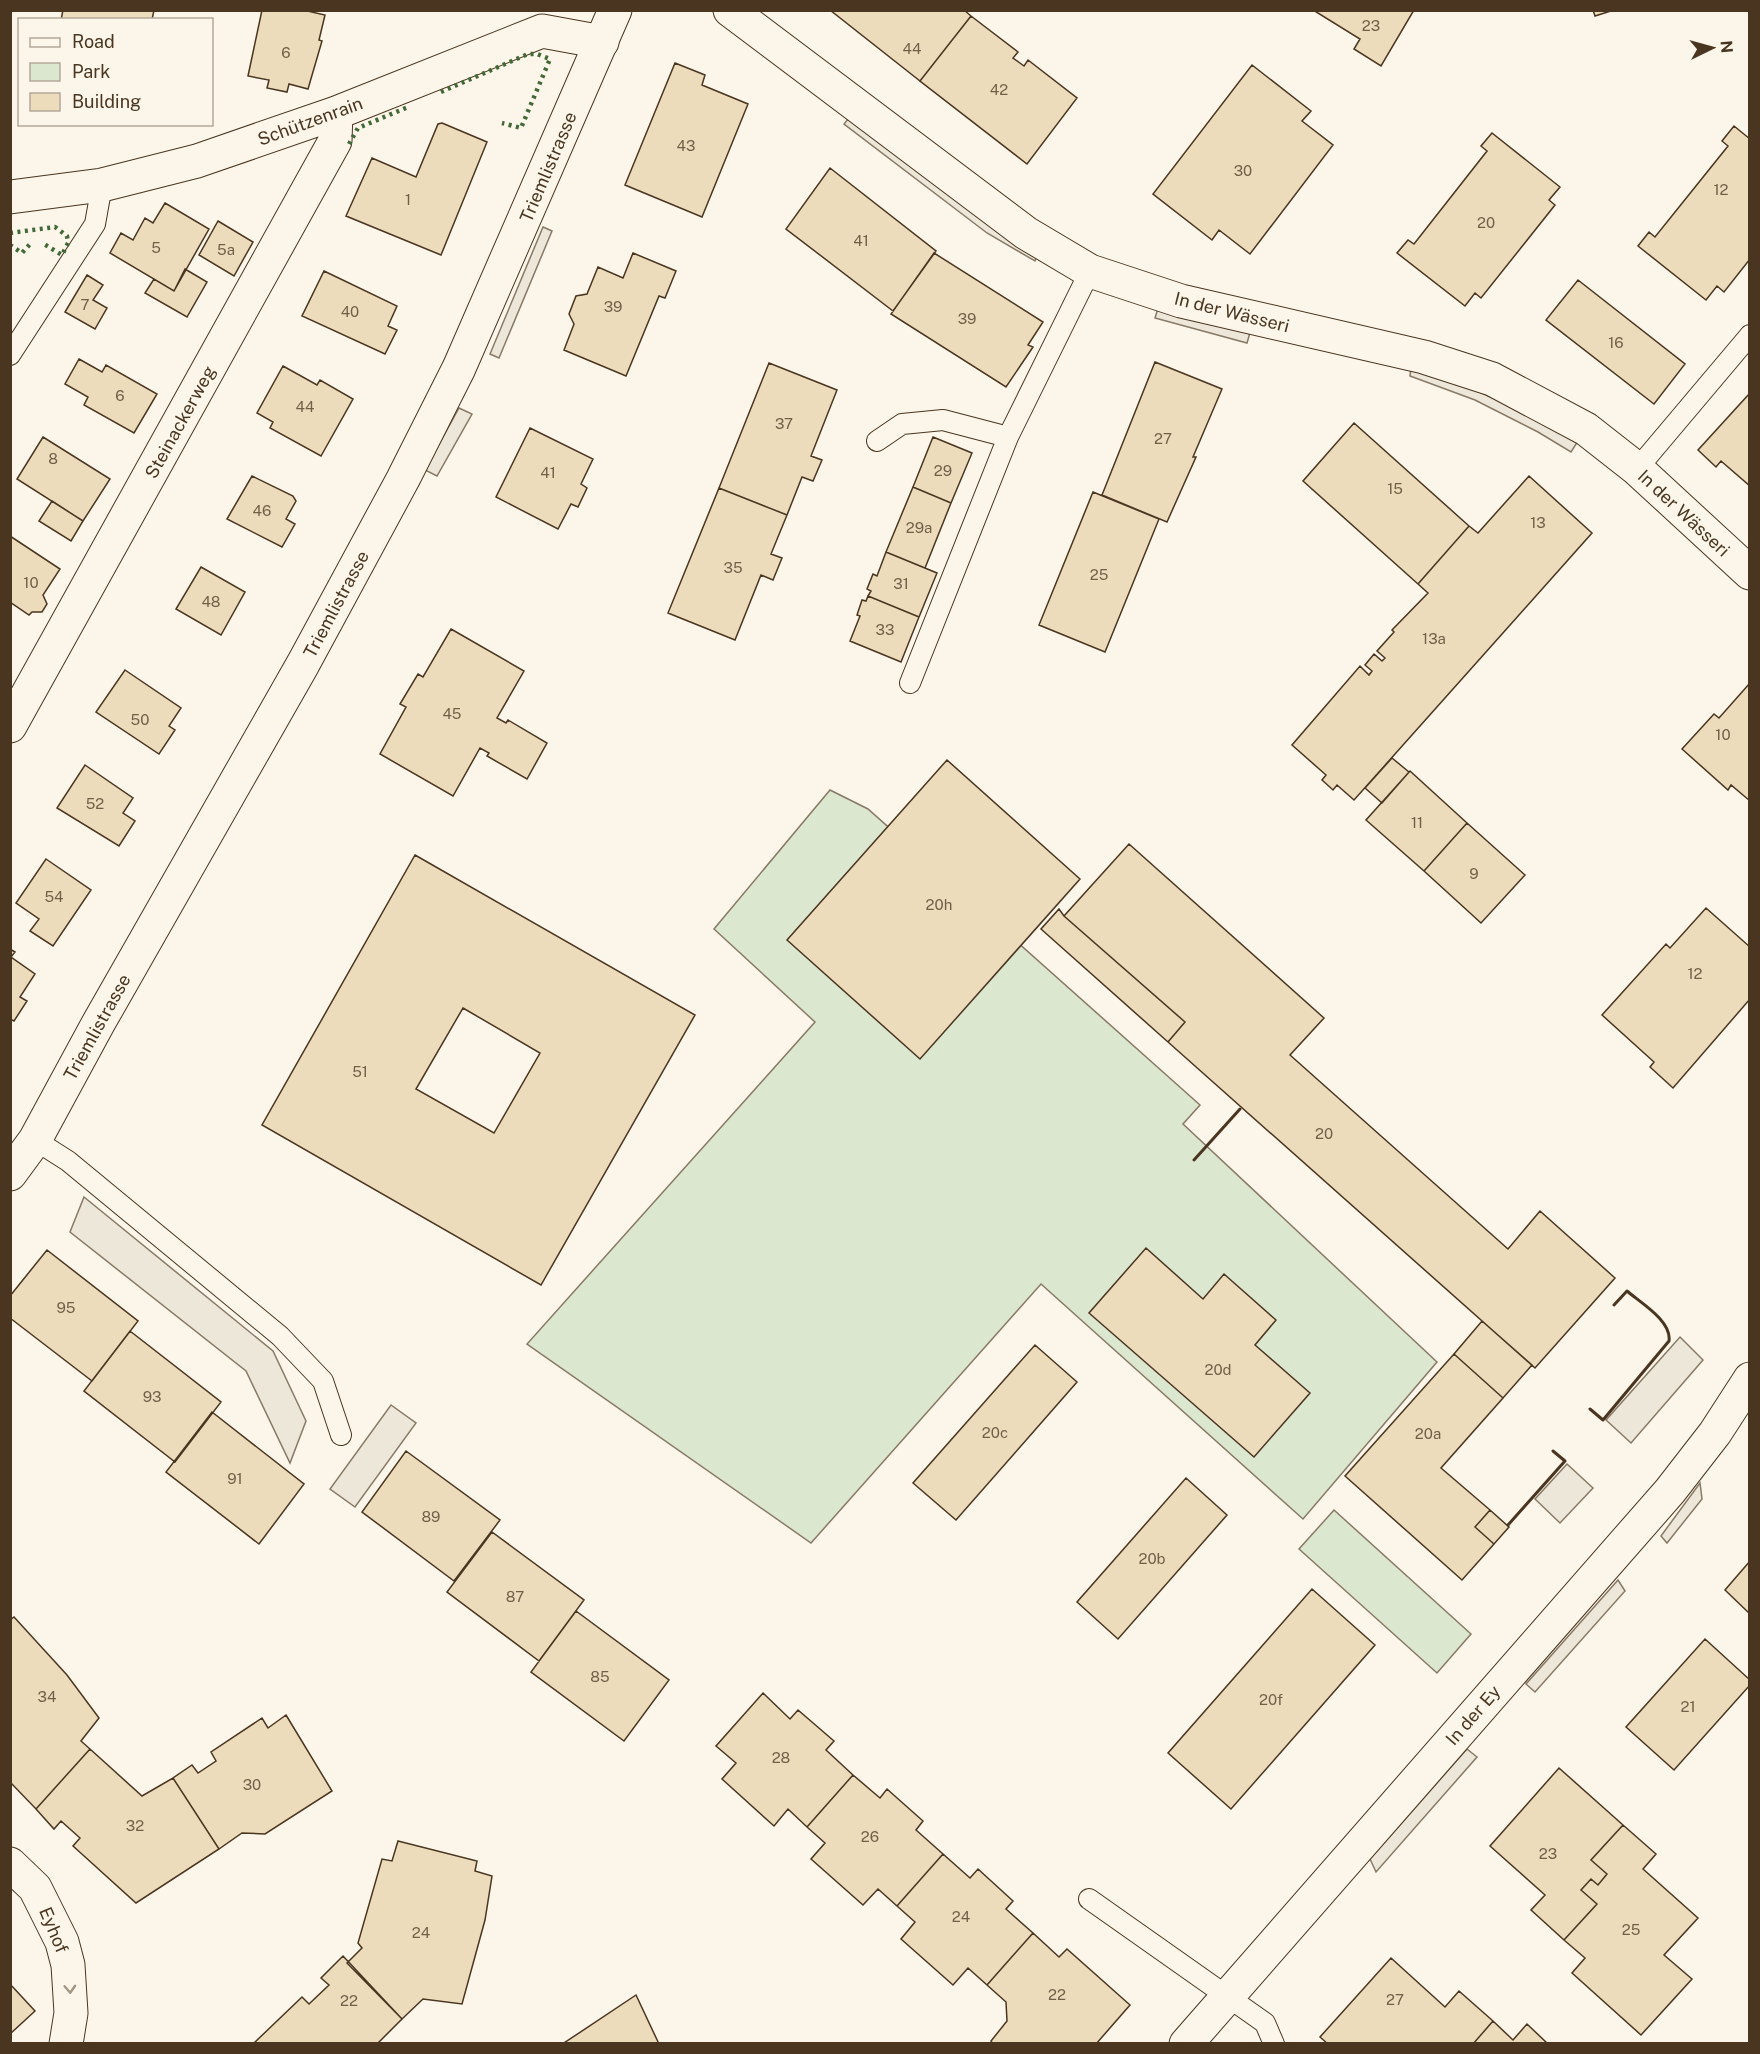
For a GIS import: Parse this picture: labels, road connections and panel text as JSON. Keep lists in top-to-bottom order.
{
  "streets": {
    "street": [
      "Schützenrain",
      "Triemlistrasse",
      "In der Wässeri",
      "Steinackerweg",
      "In der Ey",
      "Eyhof"
    ]
  },
  "crossings": [
    ["Schützenrain", "Triemlistrasse"],
    ["Schützenrain", "Steinackerweg"]
  ],
  "one_way": ["Eyhof"],
  "house_numbers": [
    "23",
    "44",
    "6",
    "42",
    "43",
    "30",
    "12",
    "1",
    "20",
    "41",
    "5",
    "5a",
    "7",
    "39",
    "40",
    "39",
    "16",
    "6",
    "44",
    "37",
    "27",
    "8",
    "29",
    "41",
    "15",
    "46",
    "13",
    "29a",
    "35",
    "25",
    "10",
    "31",
    "48",
    "33",
    "13a",
    "45",
    "50",
    "10",
    "52",
    "11",
    "9",
    "54",
    "20h",
    "12",
    "51",
    "20",
    "95",
    "20d",
    "93",
    "20c",
    "20a",
    "91",
    "89",
    "20b",
    "87",
    "85",
    "34",
    "20f",
    "21",
    "28",
    "30",
    "32",
    "26",
    "23",
    "24",
    "25",
    "24",
    "22",
    "27",
    "22"
  ],
  "legend": ["Road", "Park", "Building"],
  "north": "right"
}
